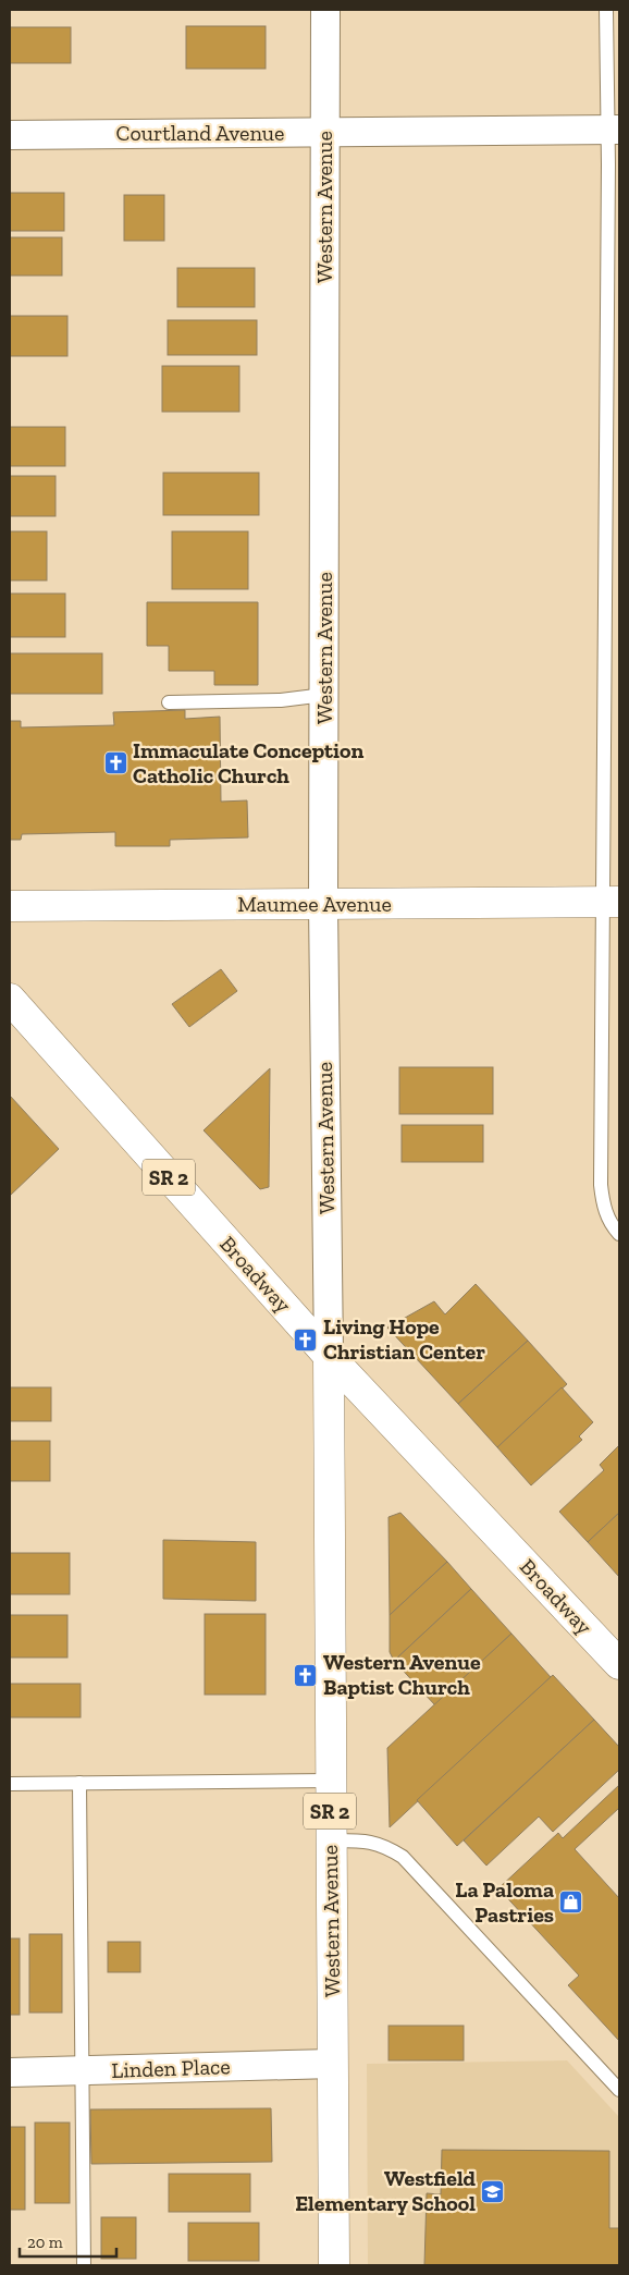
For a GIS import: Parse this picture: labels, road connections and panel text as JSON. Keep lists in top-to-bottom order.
{
  "streets": {
    "main road": [
      "Western Avenue",
      "Maumee Avenue",
      "SR 2",
      "Broadway"
    ],
    "street": ["Courtland Avenue", "Linden Place"]
  },
  "crossings": [
    ["Courtland Avenue", "Western Avenue"],
    ["Western Avenue", "Maumee Avenue"],
    ["Western Avenue", "Broadway"],
    ["Western Avenue", "Linden Place"]
  ],
  "places": {
    "church": ["Immaculate Conception Catholic Church", "Living Hope Christian Center", "Western Avenue Baptist Church"],
    "shop": ["La Paloma Pastries"],
    "school or university": ["Westfield Elementary School"]
  },
  "scale_bar": "20 m"
}
